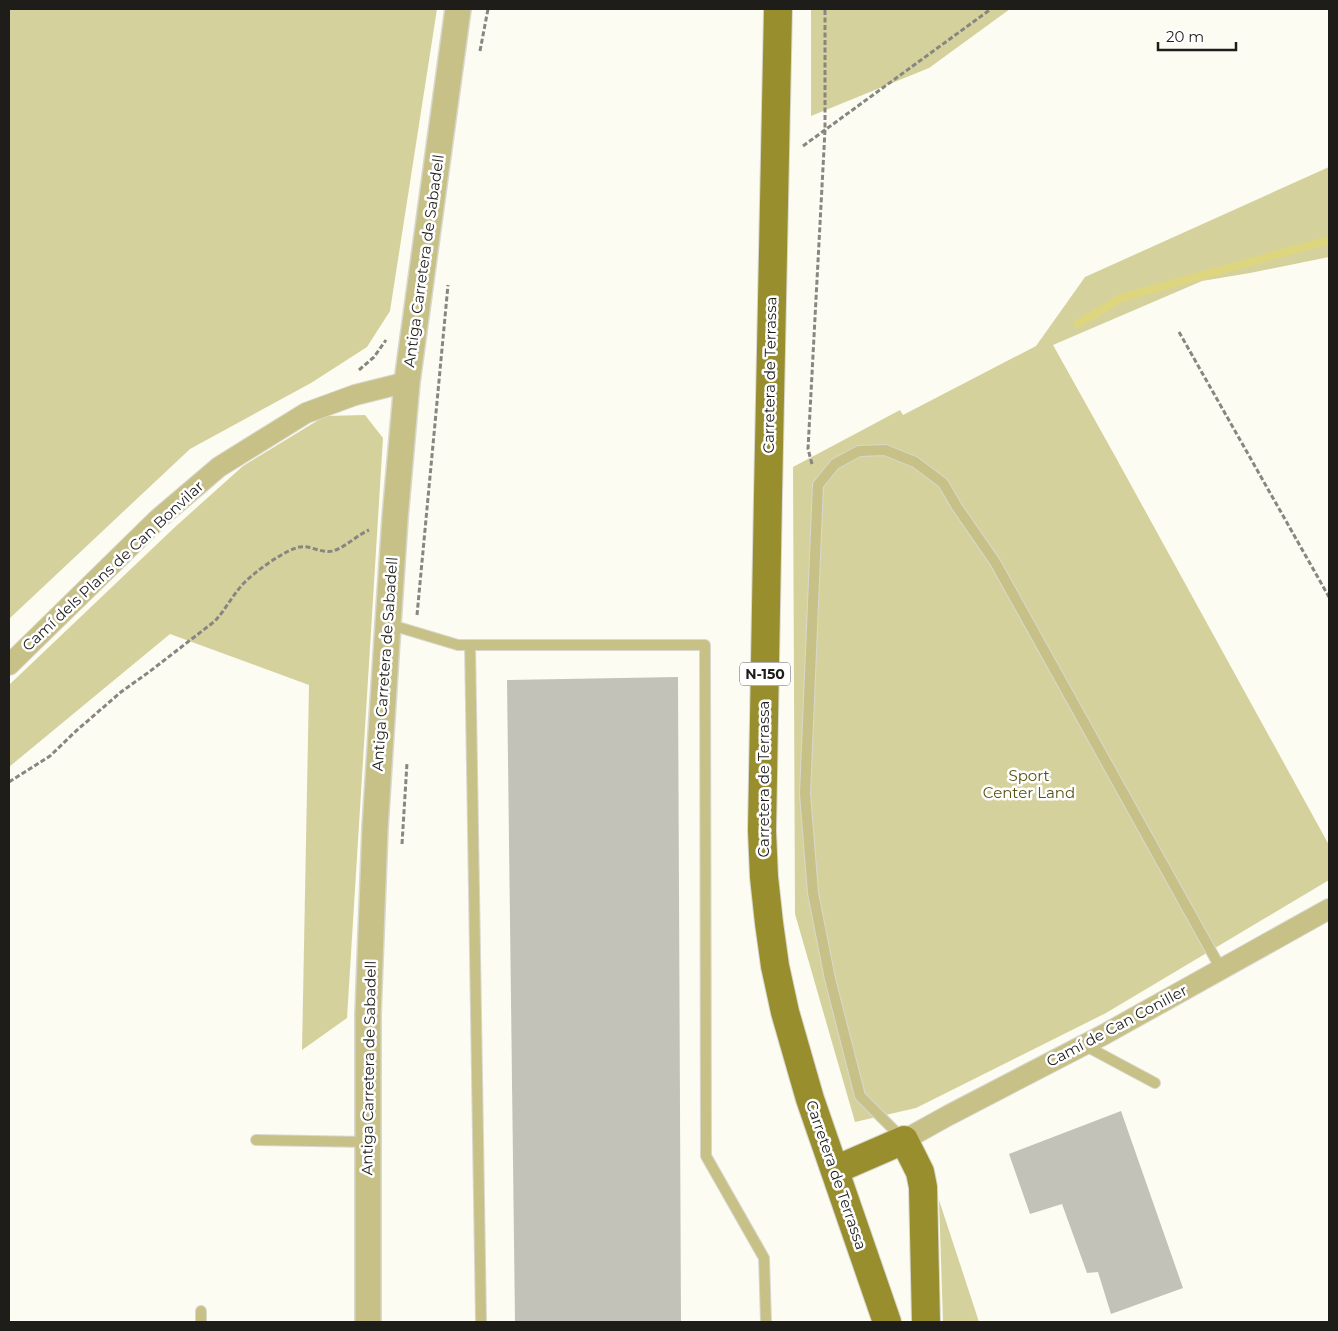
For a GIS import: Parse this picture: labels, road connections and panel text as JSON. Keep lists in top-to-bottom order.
{
  "streets": {
    "main road": ["Carretera de Terrassa", "N-150"],
    "street": ["Antiga Carretera de Sabadell", "Camí dels Plans de Can Bonvilar", "Camí de Can Coniller"]
  },
  "crossings": [
    ["Antiga Carretera de Sabadell", "Camí dels Plans de Can Bonvilar"]
  ],
  "parks": ["Sport Center Land"],
  "scale_bar": "20 m"
}
